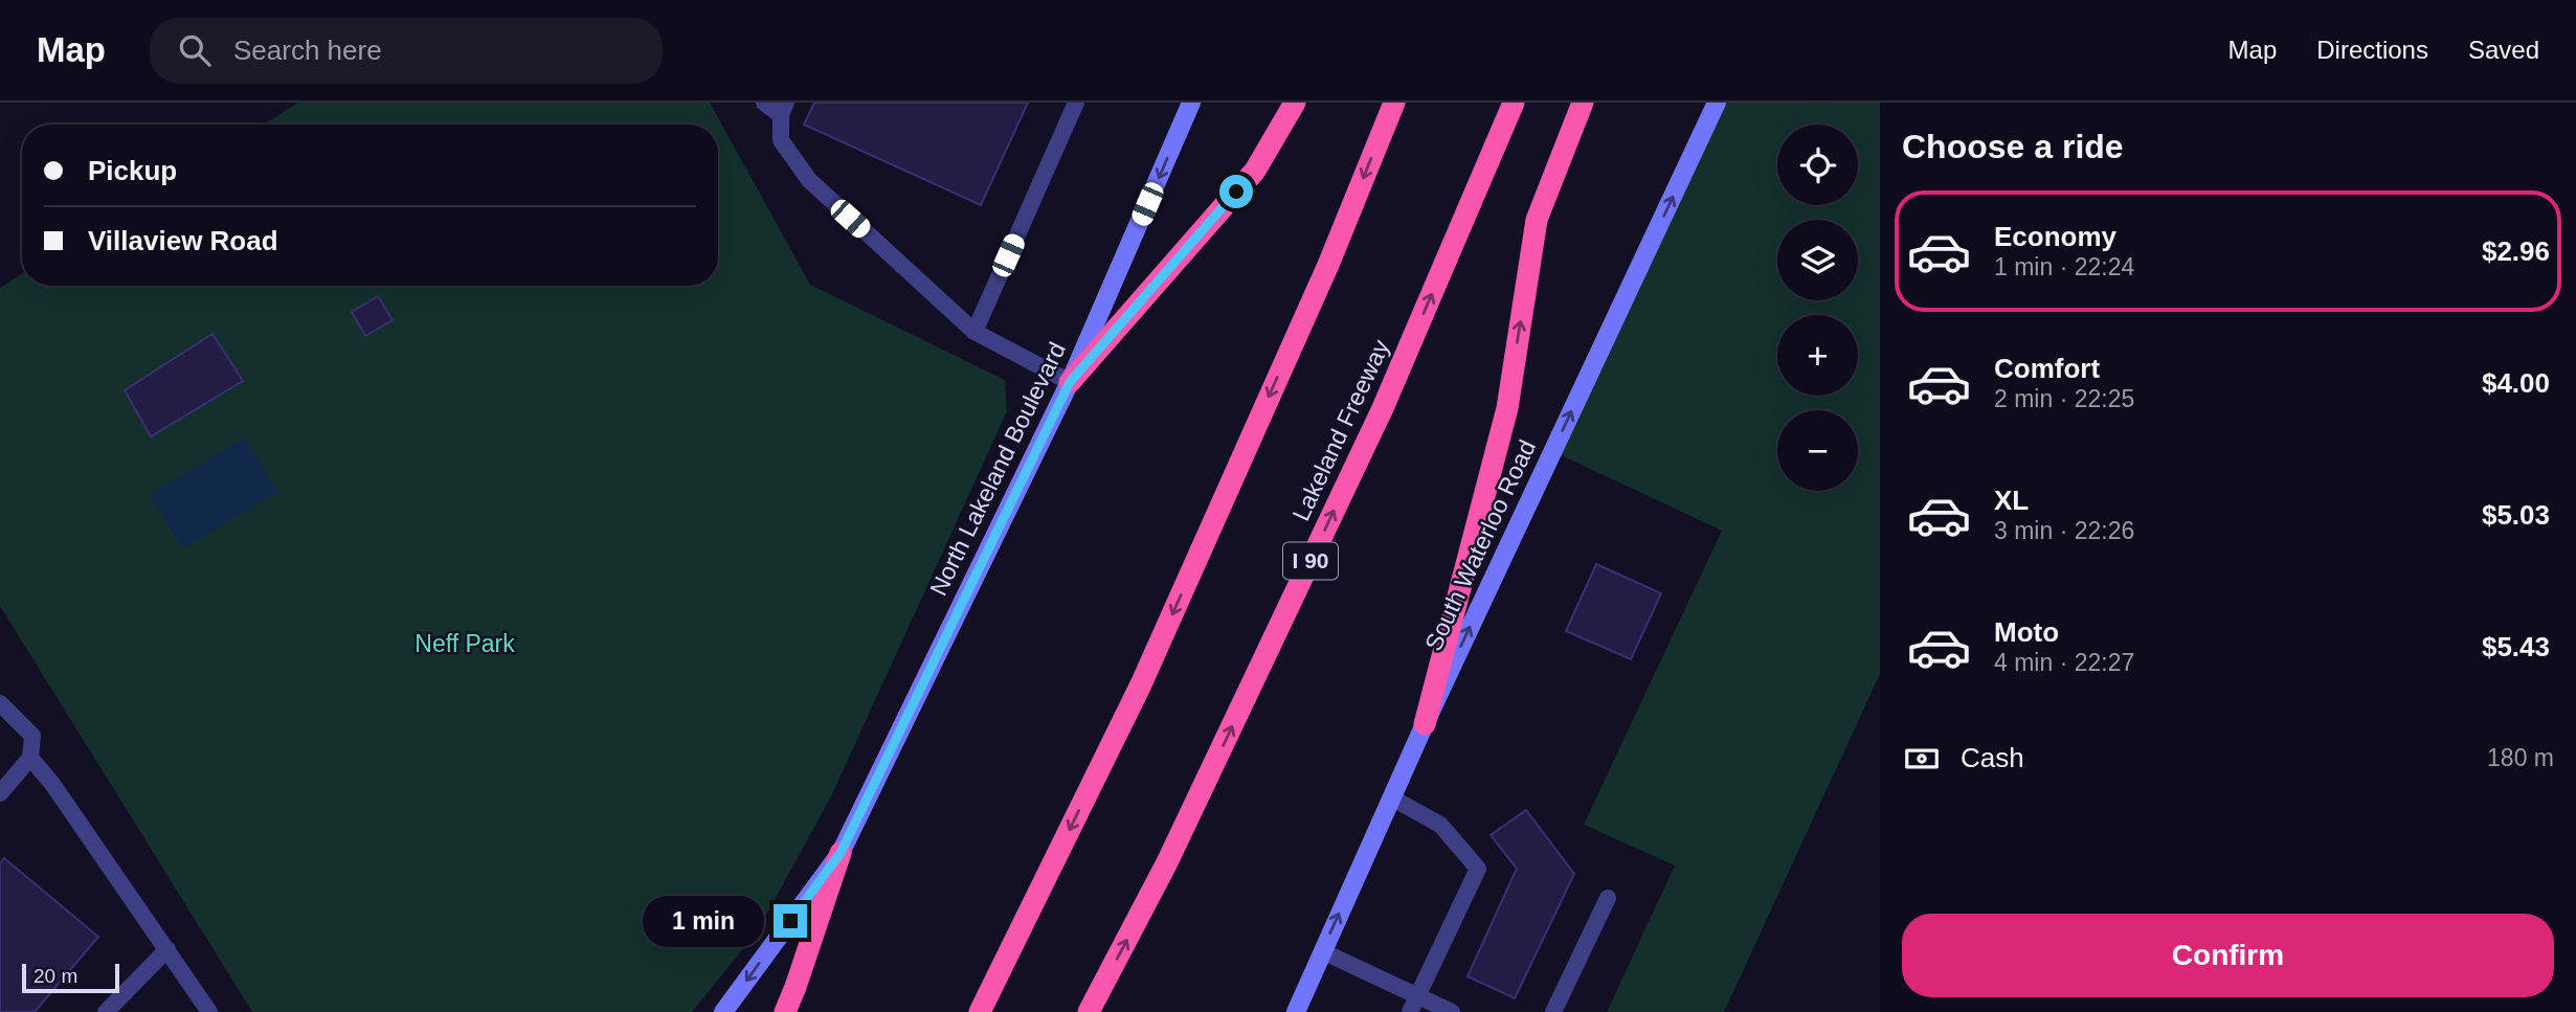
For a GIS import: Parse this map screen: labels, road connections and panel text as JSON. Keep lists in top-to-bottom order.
{
  "streets": {
    "highway": ["Lakeland Freeway", "I 90"],
    "street": ["North Lakeland Boulevard", "South Waterloo Road"]
  },
  "one_way": ["North Lakeland Boulevard", "South Waterloo Road"],
  "parks": ["Neff Park"],
  "scale_bar": "20 m",
  "page": {
    "header": "Map",
    "search": "Search here",
    "nav": ["Map", "Directions", "Saved"],
    "heading": "Choose a ride",
    "map_buttons": ["+", "−"],
    "banner": ["Pickup", "Villaview Road"],
    "list": [
      {
        "name": "Economy",
        "note": "1 min · 22:24",
        "value": "$2.96"
      },
      {
        "name": "Comfort",
        "note": "2 min · 22:25",
        "value": "$4.00"
      },
      {
        "name": "XL",
        "note": "3 min · 22:26",
        "value": "$5.03"
      },
      {
        "name": "Moto",
        "note": "4 min · 22:27",
        "value": "$5.43"
      }
    ],
    "pay": ["Cash", "180 m"],
    "bubble": "1 min",
    "buttons": "Confirm",
    "scale": "20 m"
  }
}
